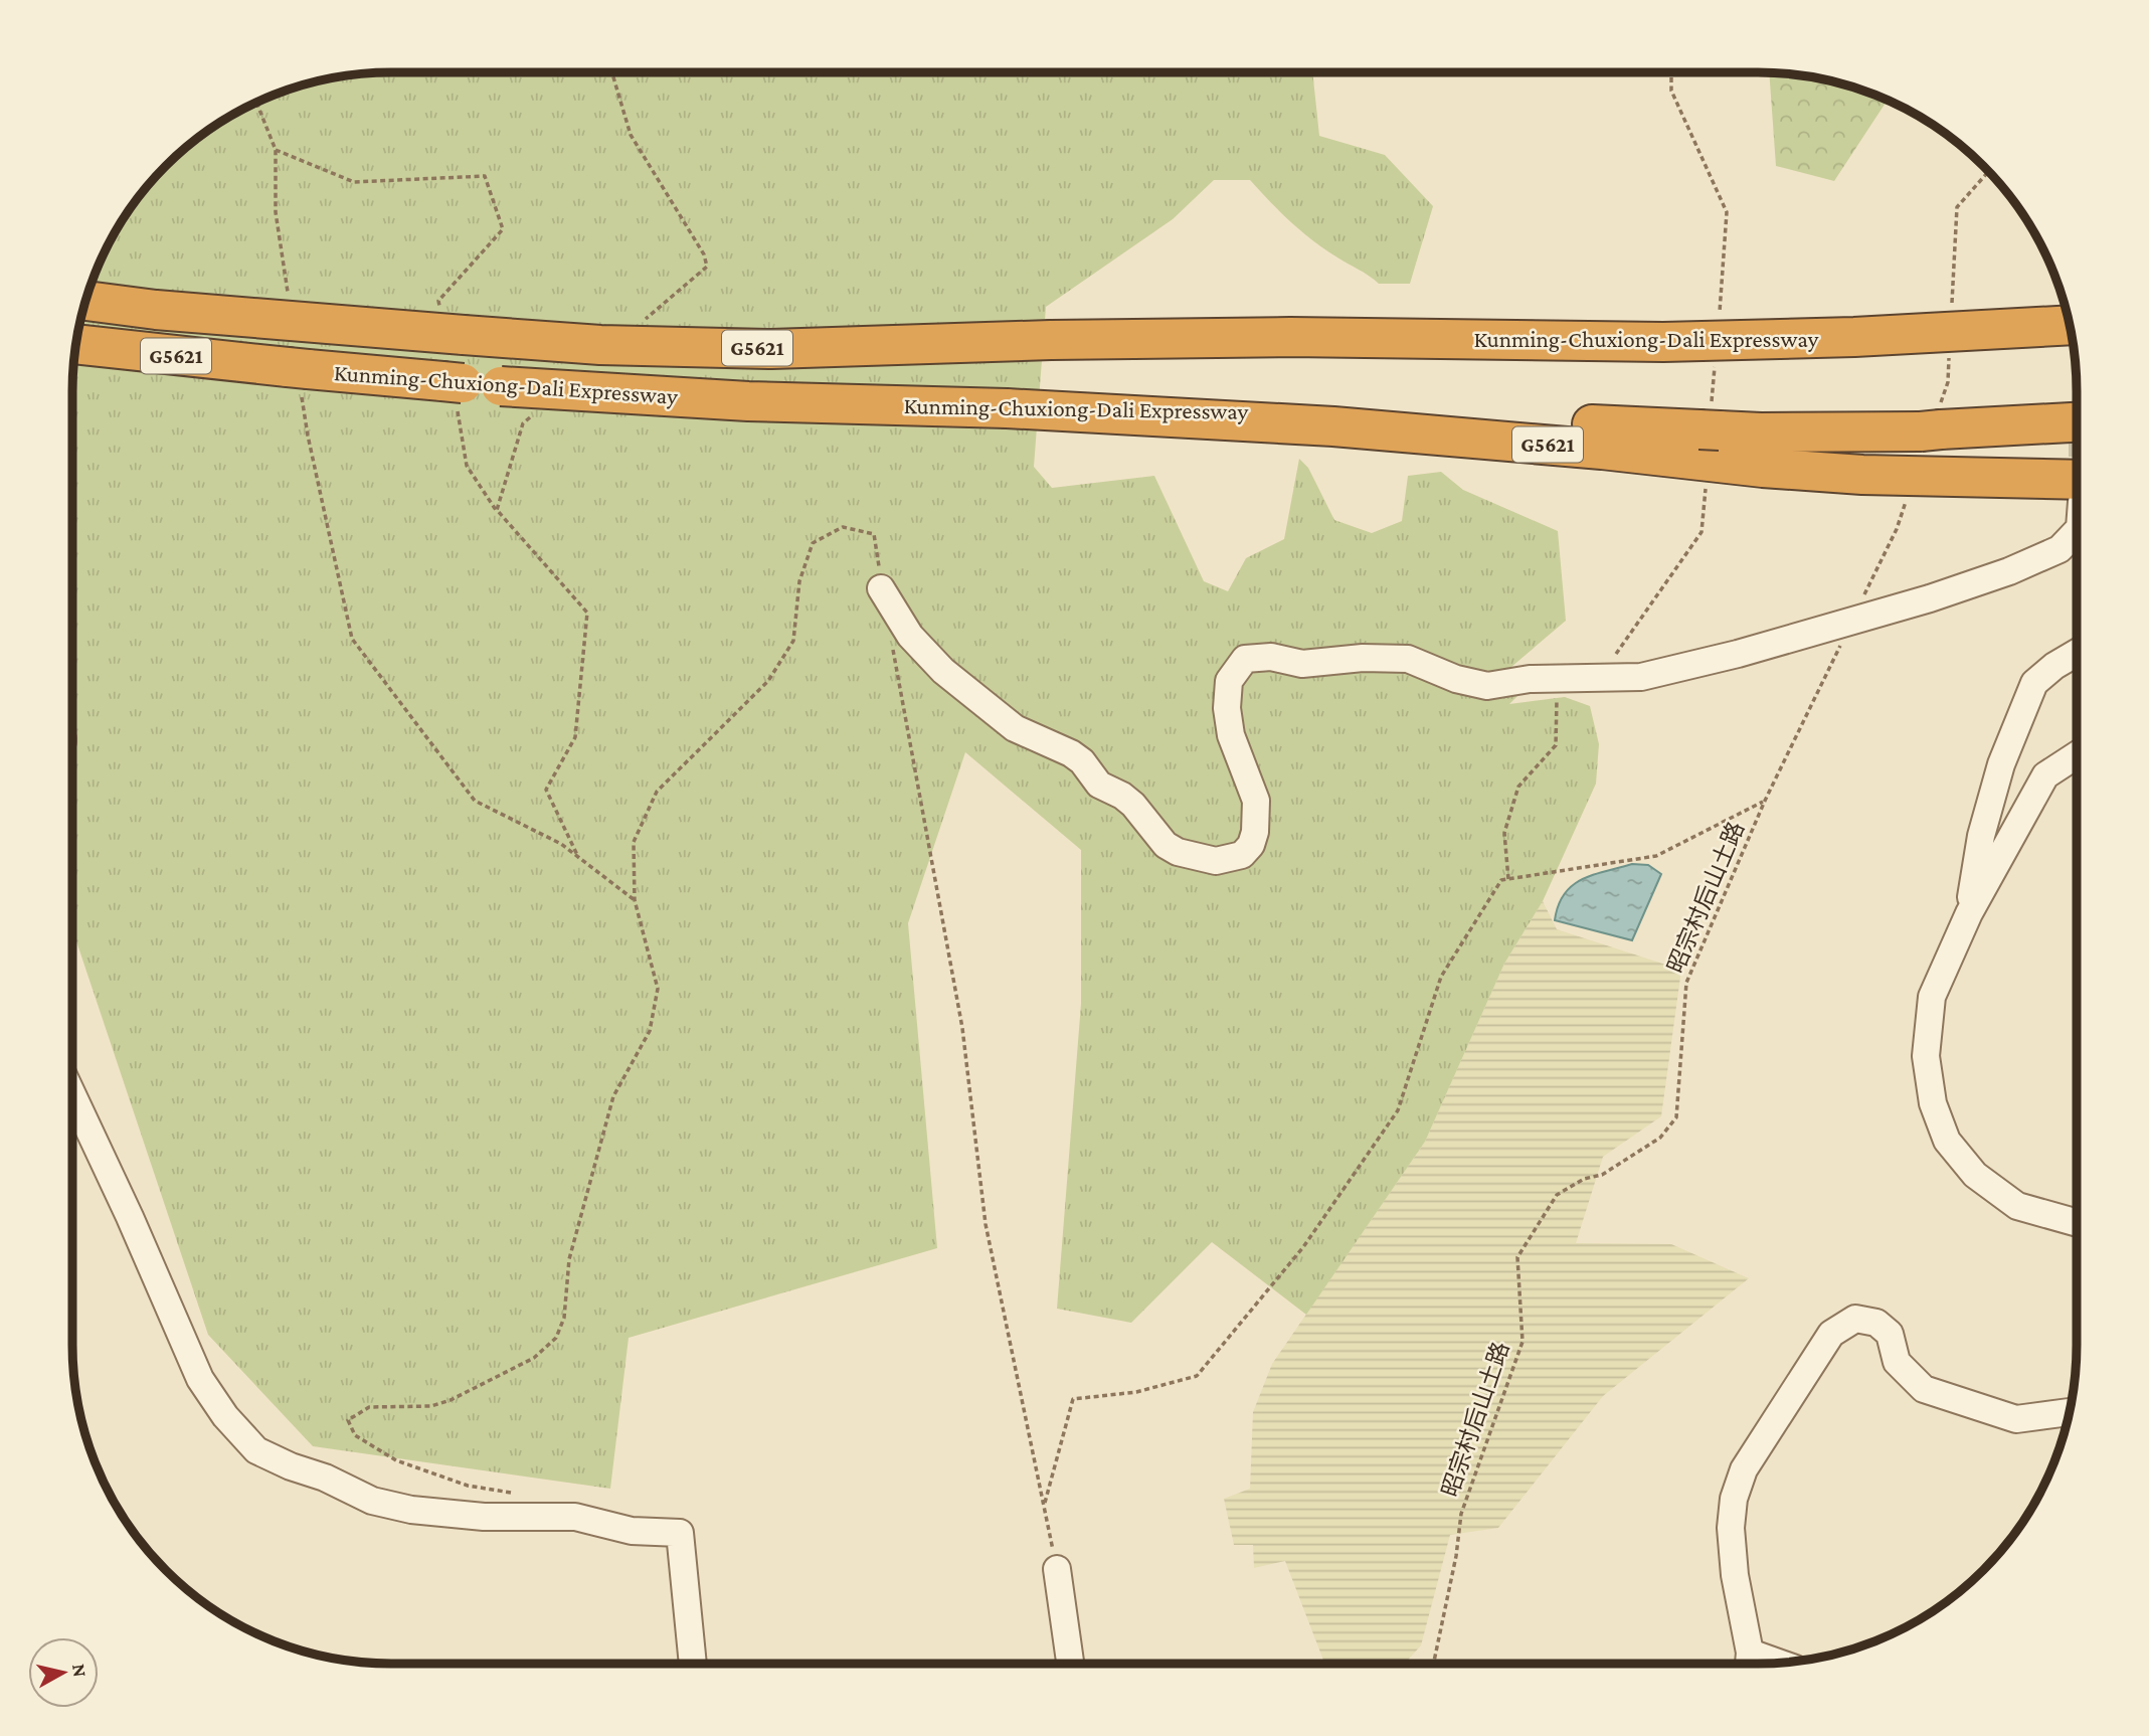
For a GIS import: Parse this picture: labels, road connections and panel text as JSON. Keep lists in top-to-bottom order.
{
  "streets": {
    "highway": ["Kunming-Chuxiong-Dali Expressway", "G5621"],
    "path": ["昭宗村后山土路"]
  },
  "crossings": [
    ["Kunming-Chuxiong-Dali Expressway", "G5621"]
  ],
  "north": "right"
}
